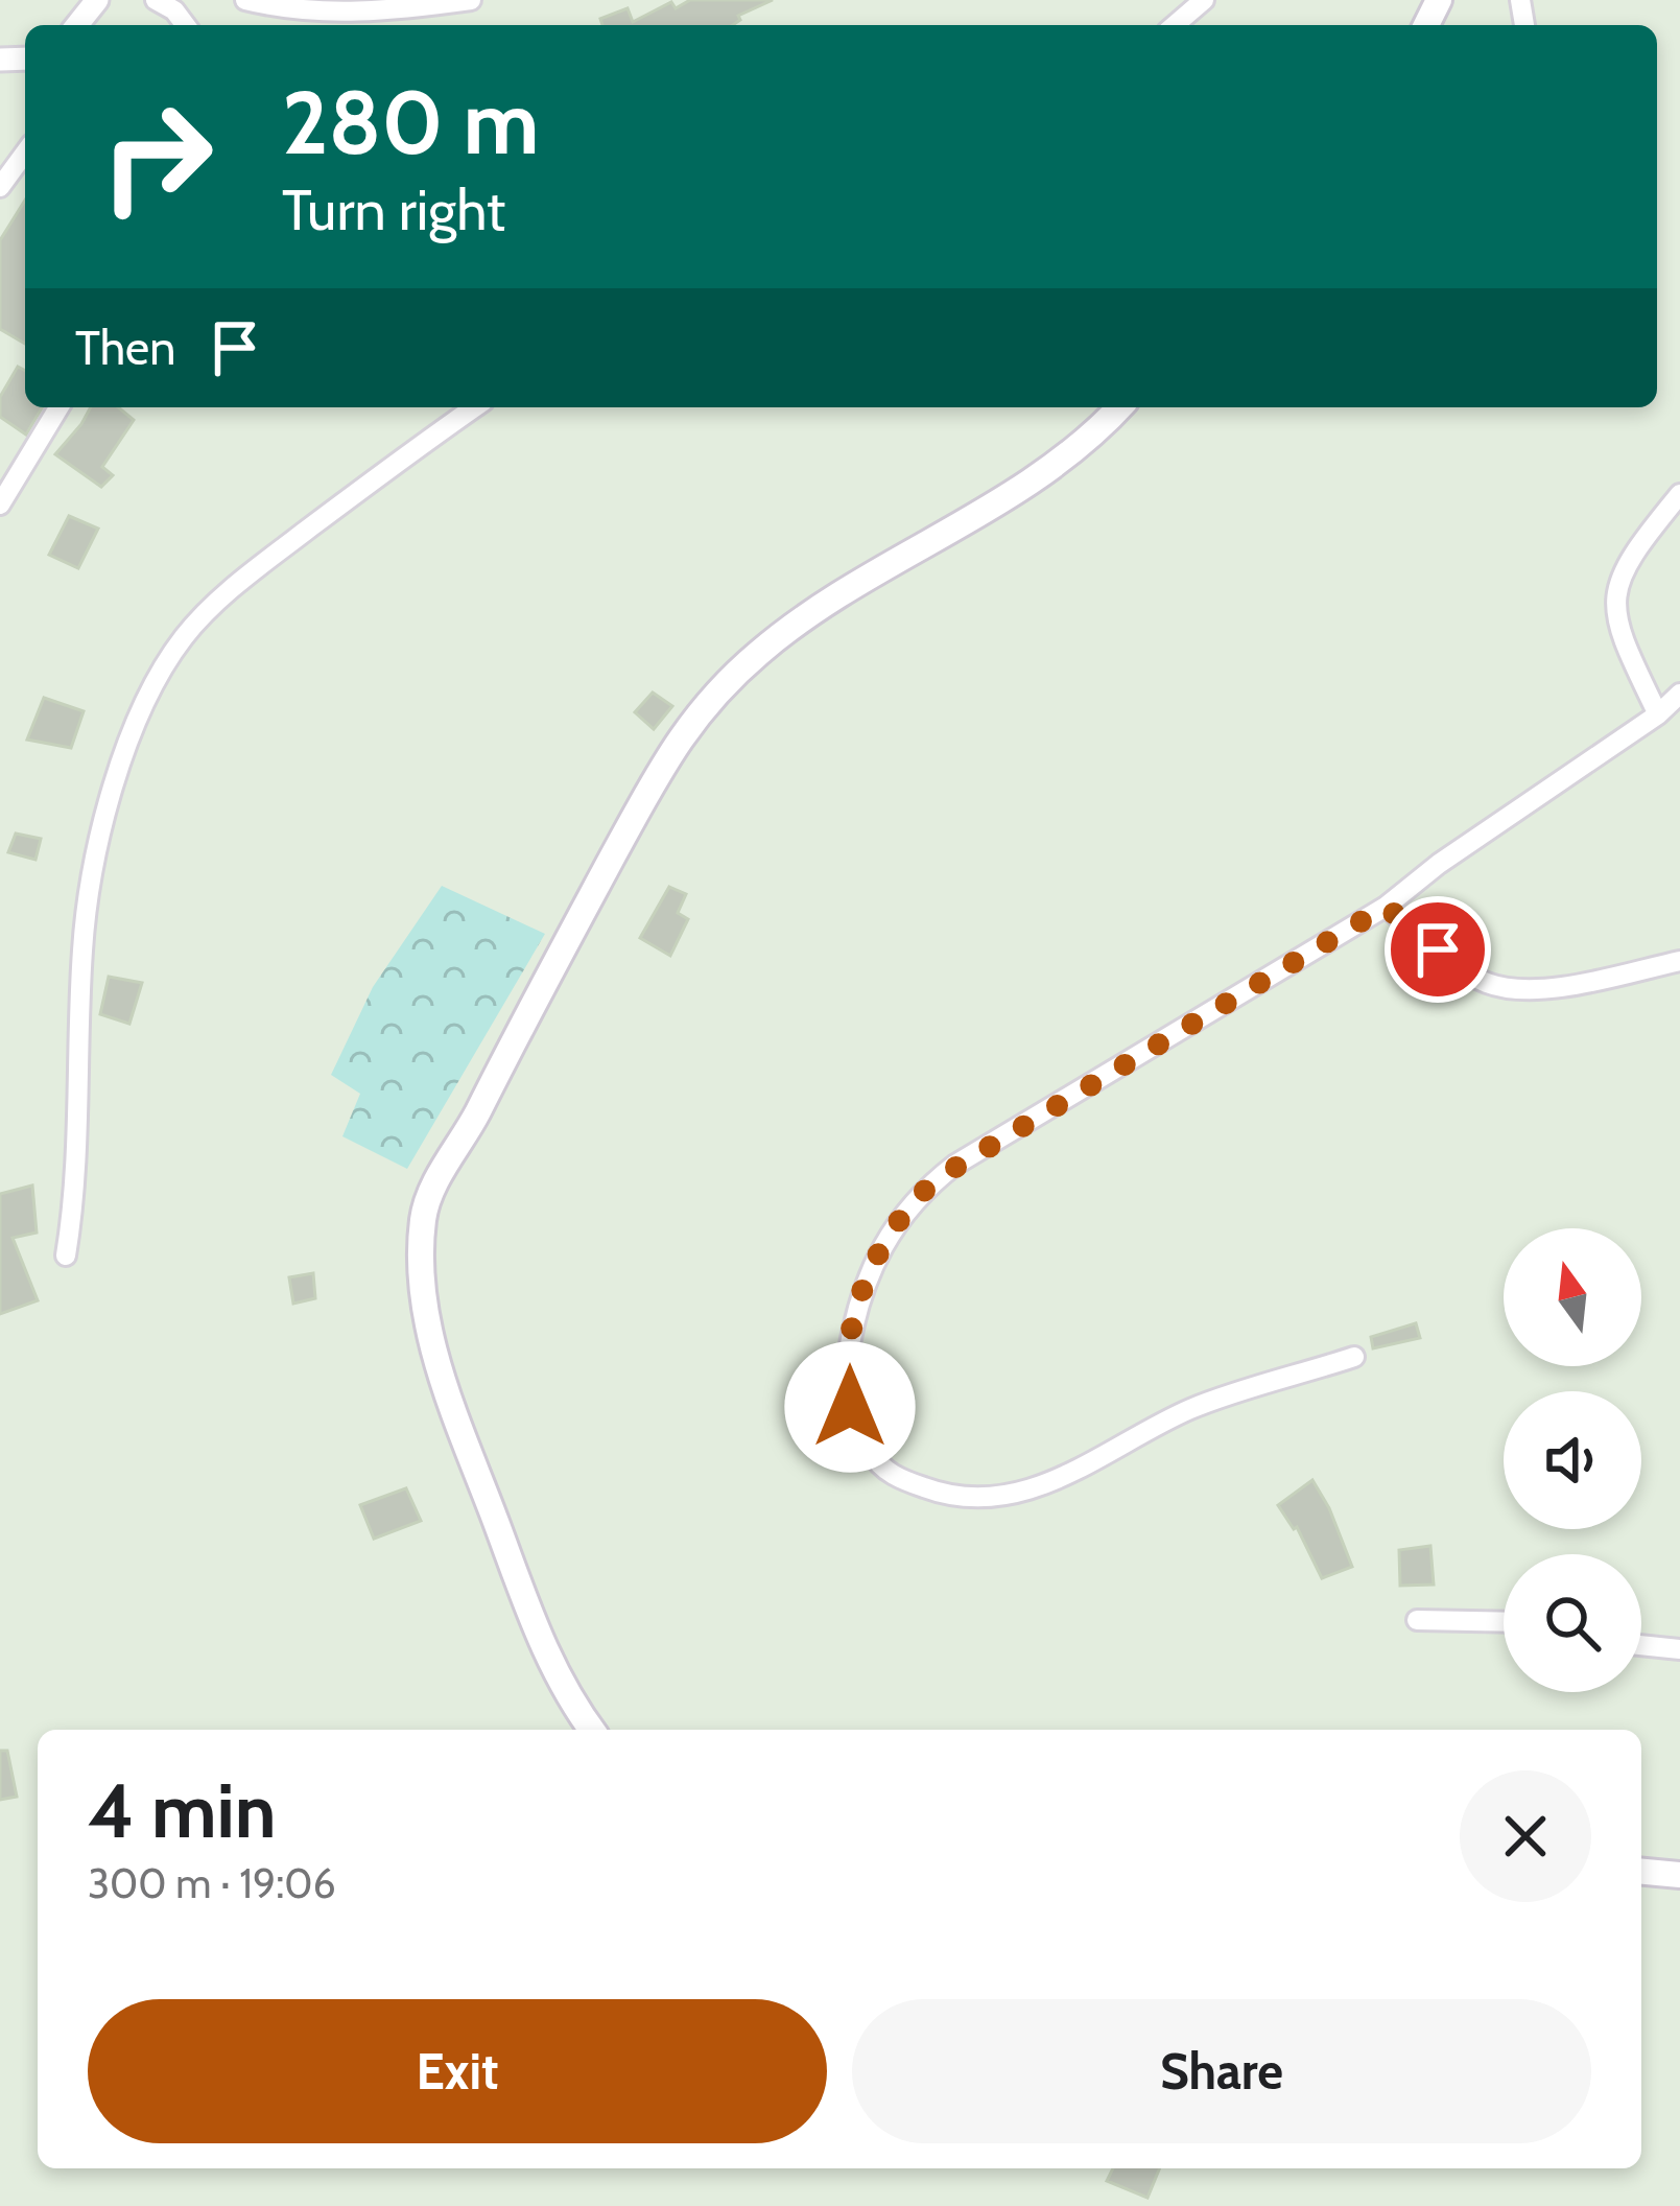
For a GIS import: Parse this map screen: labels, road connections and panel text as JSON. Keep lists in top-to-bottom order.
{
  "north": "top",
  "page": {
    "turn": ["280 m", "Turn right"],
    "then": "Then",
    "heading": ["4 min", "300 m · 19:06"],
    "buttons": ["Exit", "Share"]
  }
}
